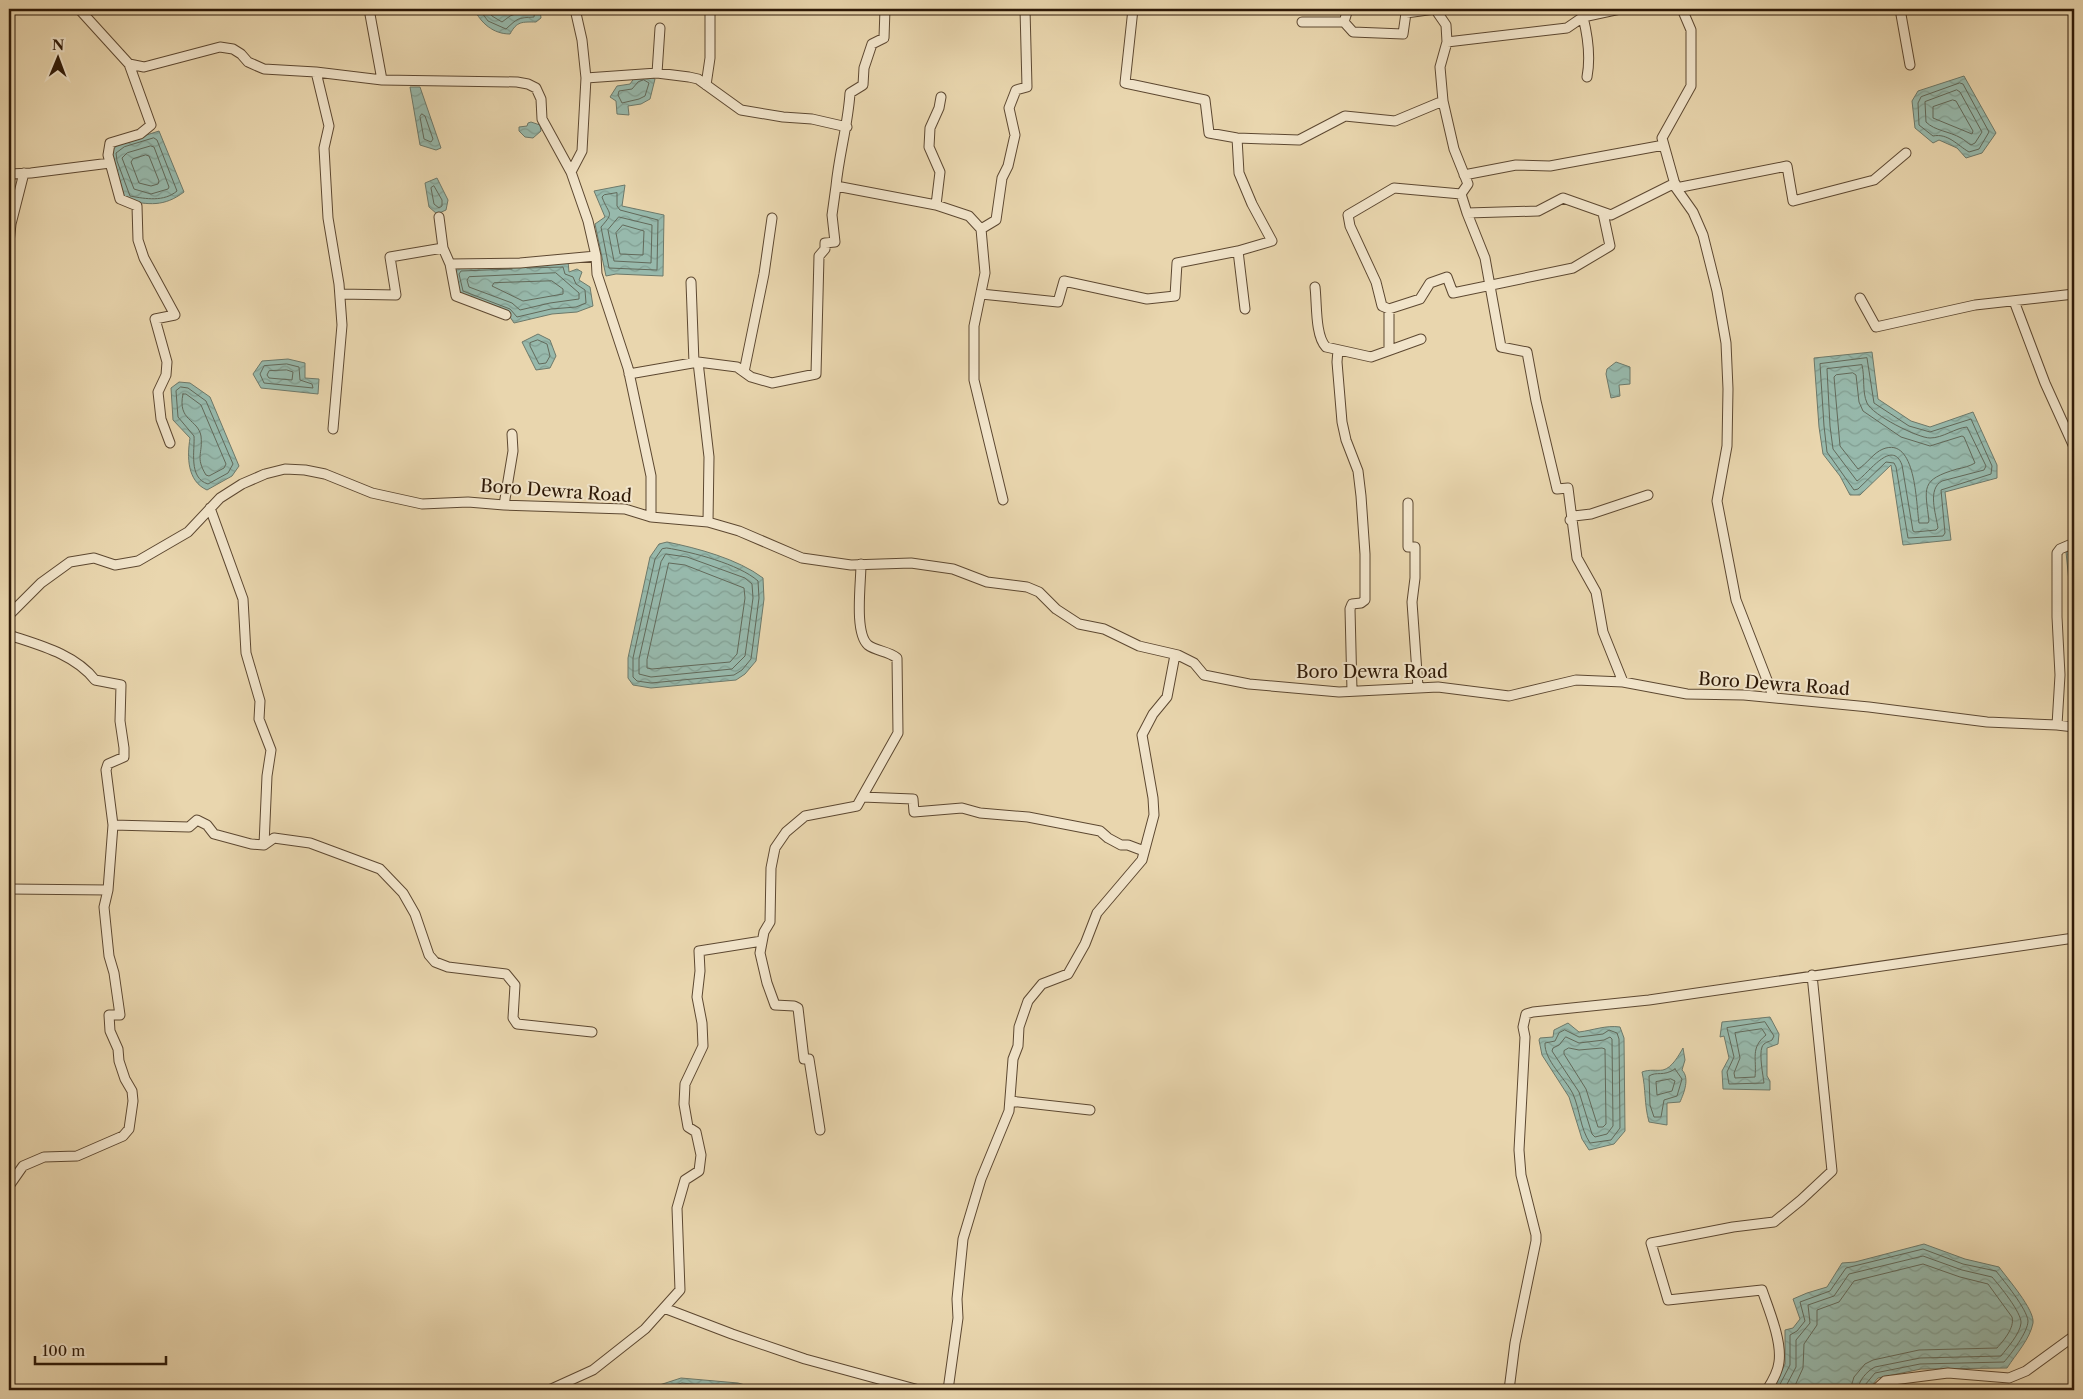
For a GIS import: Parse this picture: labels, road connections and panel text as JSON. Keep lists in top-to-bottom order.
{
  "streets": {
    "street": ["Boro Dewra Road"]
  },
  "scale_bar": "100 m",
  "north": "top"
}
